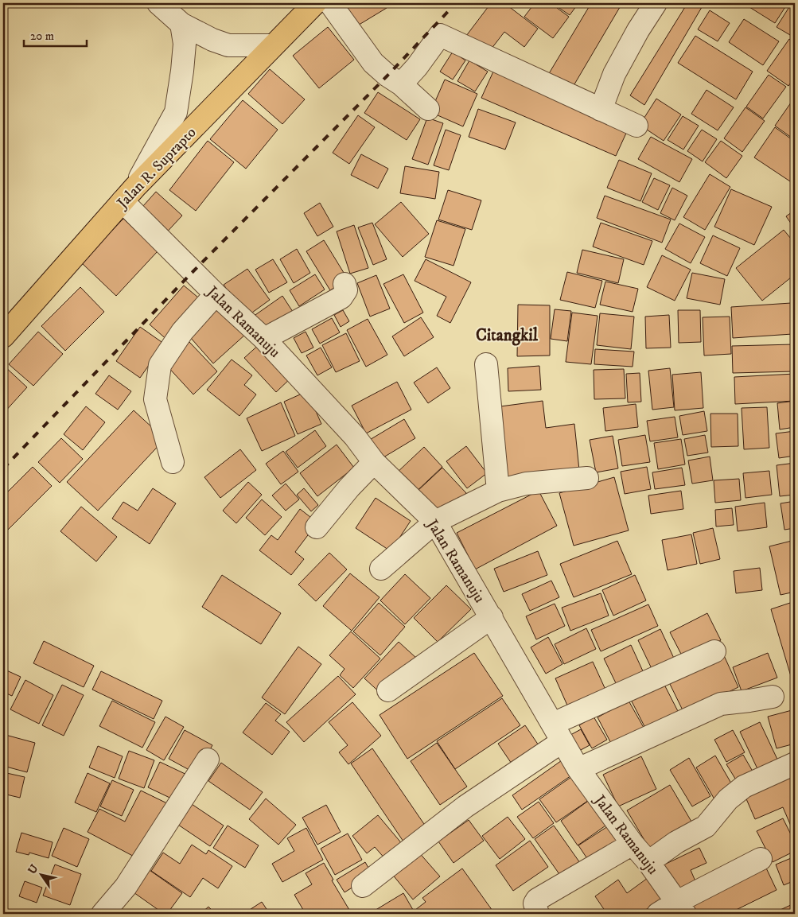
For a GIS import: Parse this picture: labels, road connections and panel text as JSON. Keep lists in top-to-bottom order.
{
  "streets": {
    "highway": ["Jalan R. Suprapto"],
    "street": ["Jalan Ramanuju"]
  },
  "crossings": [
    ["Jalan R. Suprapto", "Jalan Ramanuju"]
  ],
  "districts": ["Citangkil"],
  "scale_bar": "20 m",
  "north": "top left"
}
